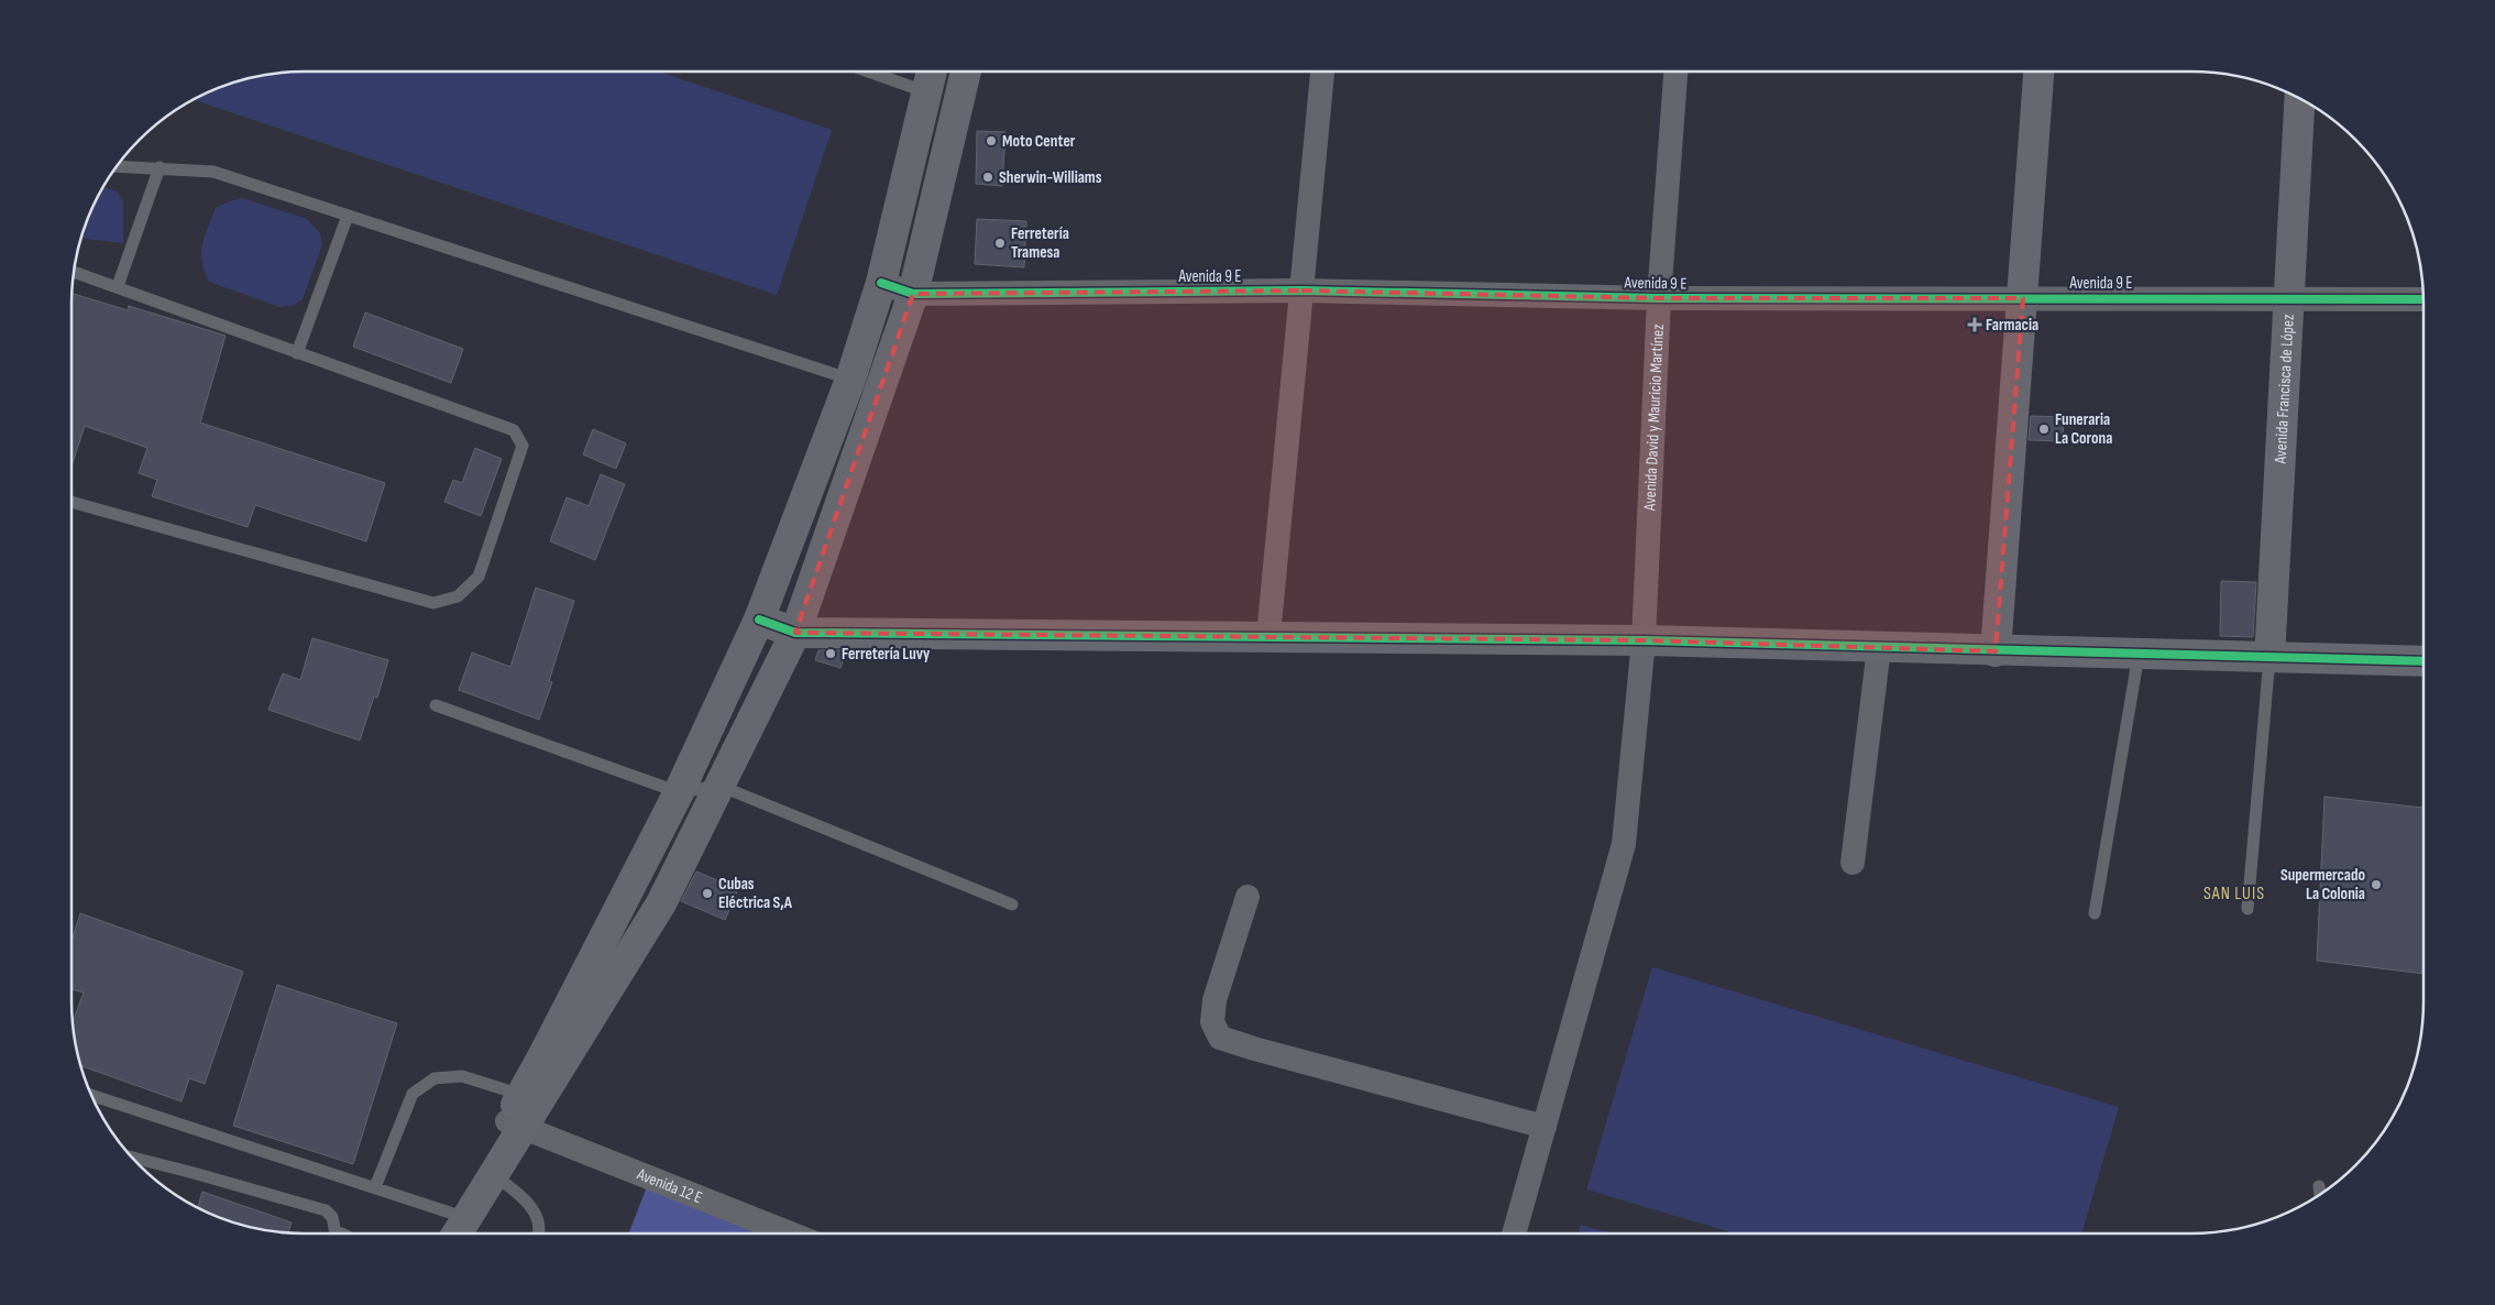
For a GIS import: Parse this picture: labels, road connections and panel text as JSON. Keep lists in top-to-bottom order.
{
  "streets": {
    "street": [
      "Avenida 9 E",
      "Avenida Francisca de López",
      "Avenida David y Mauricio Martínez",
      "Avenida 12 E"
    ]
  },
  "crossings": [
    ["Avenida 9 E", "Avenida Francisca de López"],
    ["Avenida 9 E", "Avenida David y Mauricio Martínez"]
  ],
  "districts": ["SAN LUIS"],
  "places": {
    "other": [
      "Moto Center",
      "Sherwin-Williams",
      "Ferretería Tramesa",
      "Funeraria La Corona",
      "Ferretería Luvy",
      "Supermercado La Colonia",
      "Cubas Eléctrica S,A"
    ],
    "health": ["Farmacia"]
  }
}
